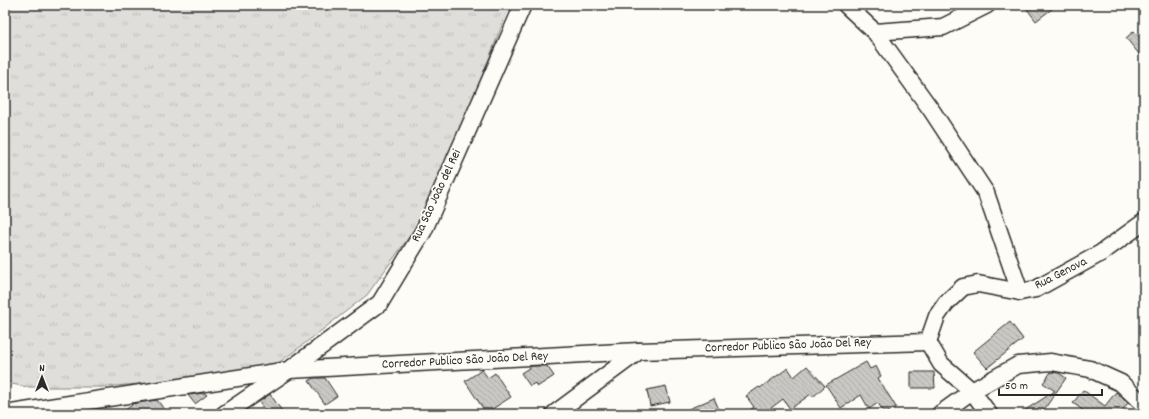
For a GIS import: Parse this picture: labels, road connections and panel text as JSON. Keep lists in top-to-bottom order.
{
  "streets": {
    "street": ["Rua São João del Rei", "Rua Genova", "Corredor Publico São João Del Rey"]
  },
  "crossings": [
    ["Rua São João del Rei", "Corredor Publico São João Del Rey"],
    ["Rua Genova", "Corredor Publico São João Del Rey"]
  ],
  "scale_bar": "50 m",
  "north": "top"
}
